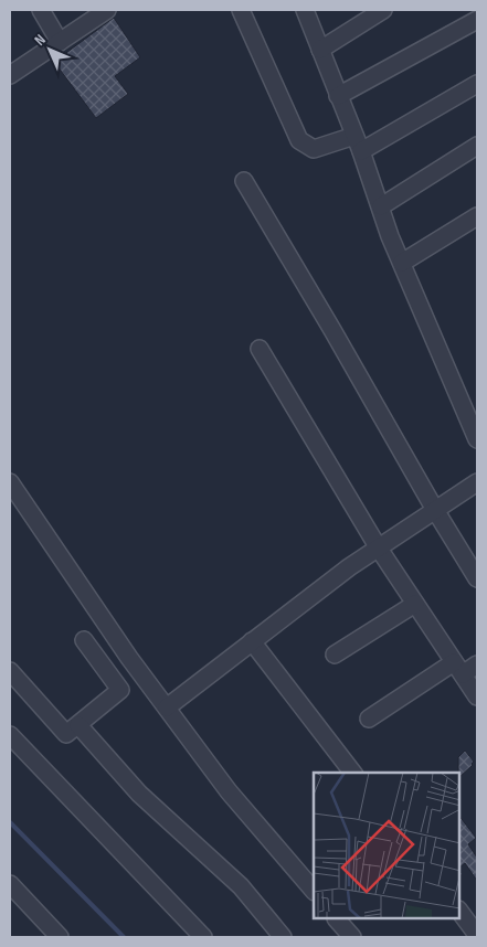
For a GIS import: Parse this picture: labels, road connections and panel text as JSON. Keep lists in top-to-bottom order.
{
  "north": "top left"
}
